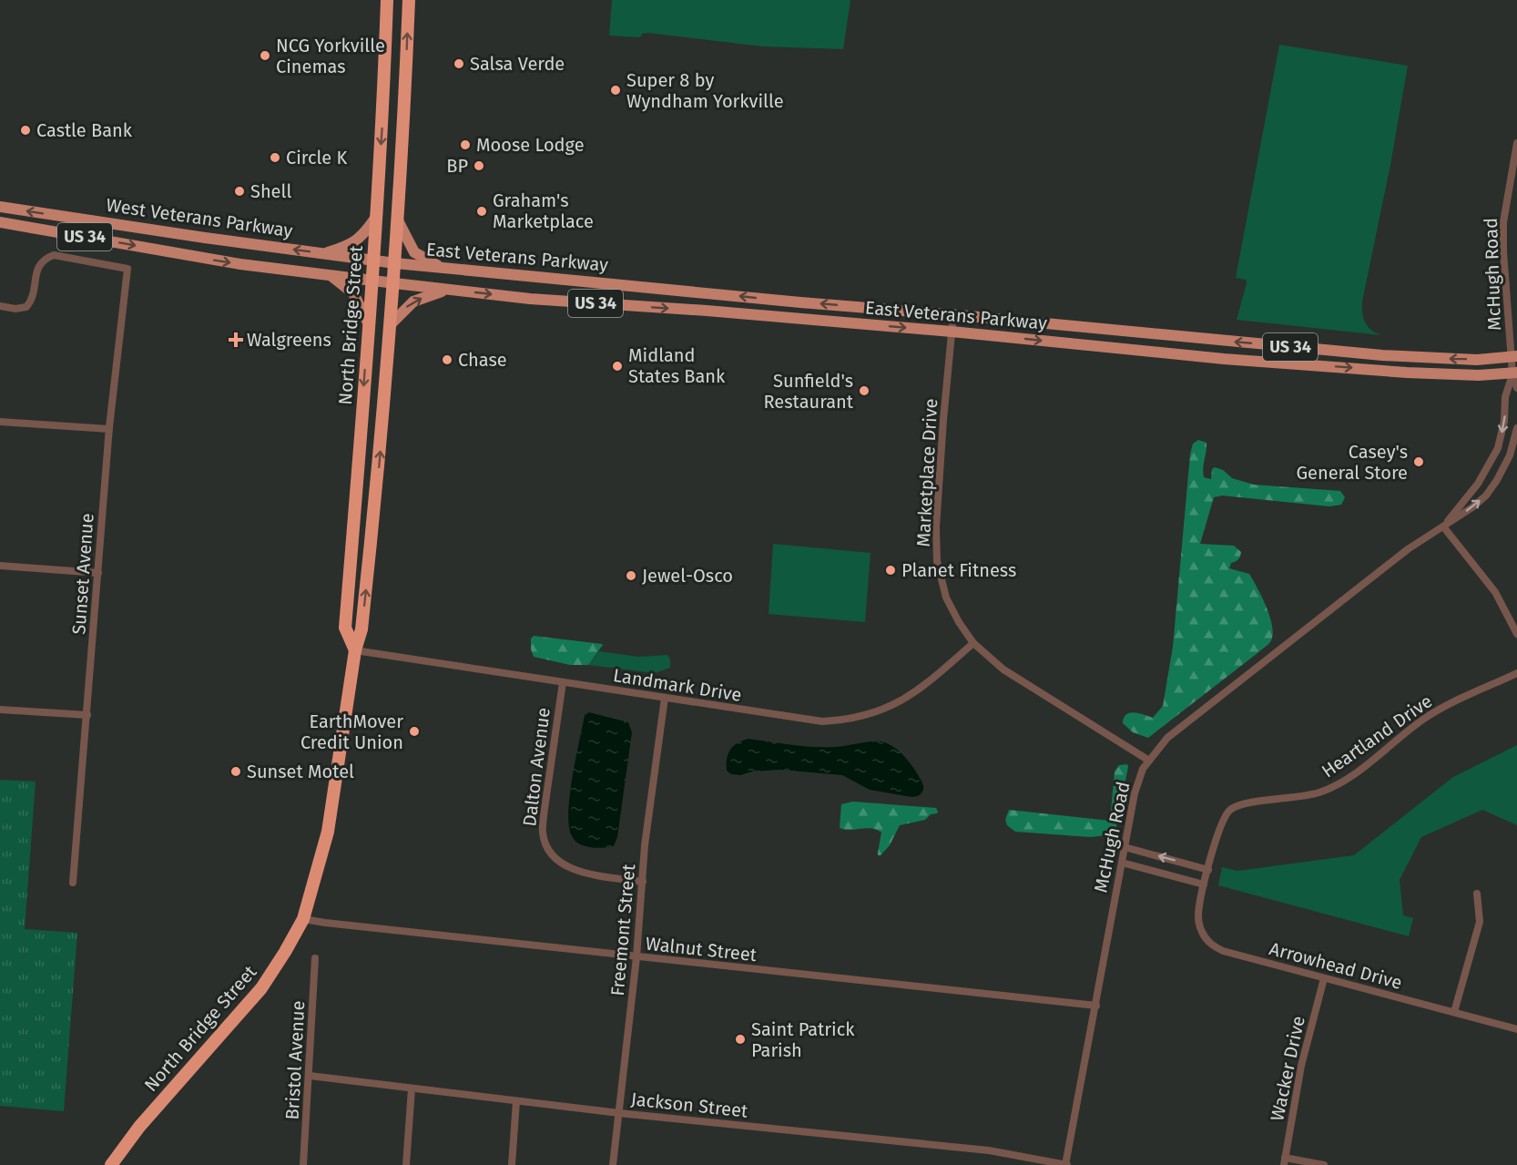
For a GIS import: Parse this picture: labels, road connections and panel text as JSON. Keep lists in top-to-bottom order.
{
  "streets": {
    "highway": ["North Bridge Street"],
    "main road": ["West Veterans Parkway", "US 34", "East Veterans Parkway"],
    "street": [
      "McHugh Road",
      "Marketplace Drive",
      "Sunset Avenue",
      "Landmark Drive",
      "Heartland Drive",
      "Dalton Avenue",
      "Freemont Street",
      "Walnut Street",
      "Arrowhead Drive",
      "Bristol Avenue",
      "Wacker Drive",
      "Jackson Street"
    ]
  },
  "crossings": [
    ["West Veterans Parkway", "East Veterans Parkway"],
    ["West Veterans Parkway", "North Bridge Street"],
    ["East Veterans Parkway", "McHugh Road"],
    ["East Veterans Parkway", "North Bridge Street"],
    ["East Veterans Parkway", "Marketplace Drive"],
    ["McHugh Road", "Marketplace Drive"],
    ["McHugh Road", "Walnut Street"],
    ["McHugh Road", "Jackson Street"],
    ["North Bridge Street", "Landmark Drive"],
    ["North Bridge Street", "Walnut Street"],
    ["Marketplace Drive", "Landmark Drive"],
    ["Landmark Drive", "Dalton Avenue"],
    ["Landmark Drive", "Freemont Street"],
    ["Heartland Drive", "Arrowhead Drive"],
    ["Dalton Avenue", "Freemont Street"],
    ["Freemont Street", "Walnut Street"],
    ["Freemont Street", "Jackson Street"],
    ["Arrowhead Drive", "Wacker Drive"],
    ["Bristol Avenue", "Jackson Street"]
  ],
  "places": {
    "other": [
      "NCG Yorkville Cinemas",
      "Salsa Verde",
      "Super 8 by Wyndham Yorkville",
      "Castle Bank",
      "Moose Lodge",
      "Circle K",
      "BP",
      "Shell",
      "Graham's Marketplace",
      "Chase",
      "Midland States Bank",
      "Sunfield's Restaurant",
      "Casey's General Store",
      "Planet Fitness",
      "Jewel-Osco",
      "EarthMover Credit Union",
      "Sunset Motel",
      "Saint Patrick Parish"
    ],
    "health": ["Walgreens"]
  }
}
